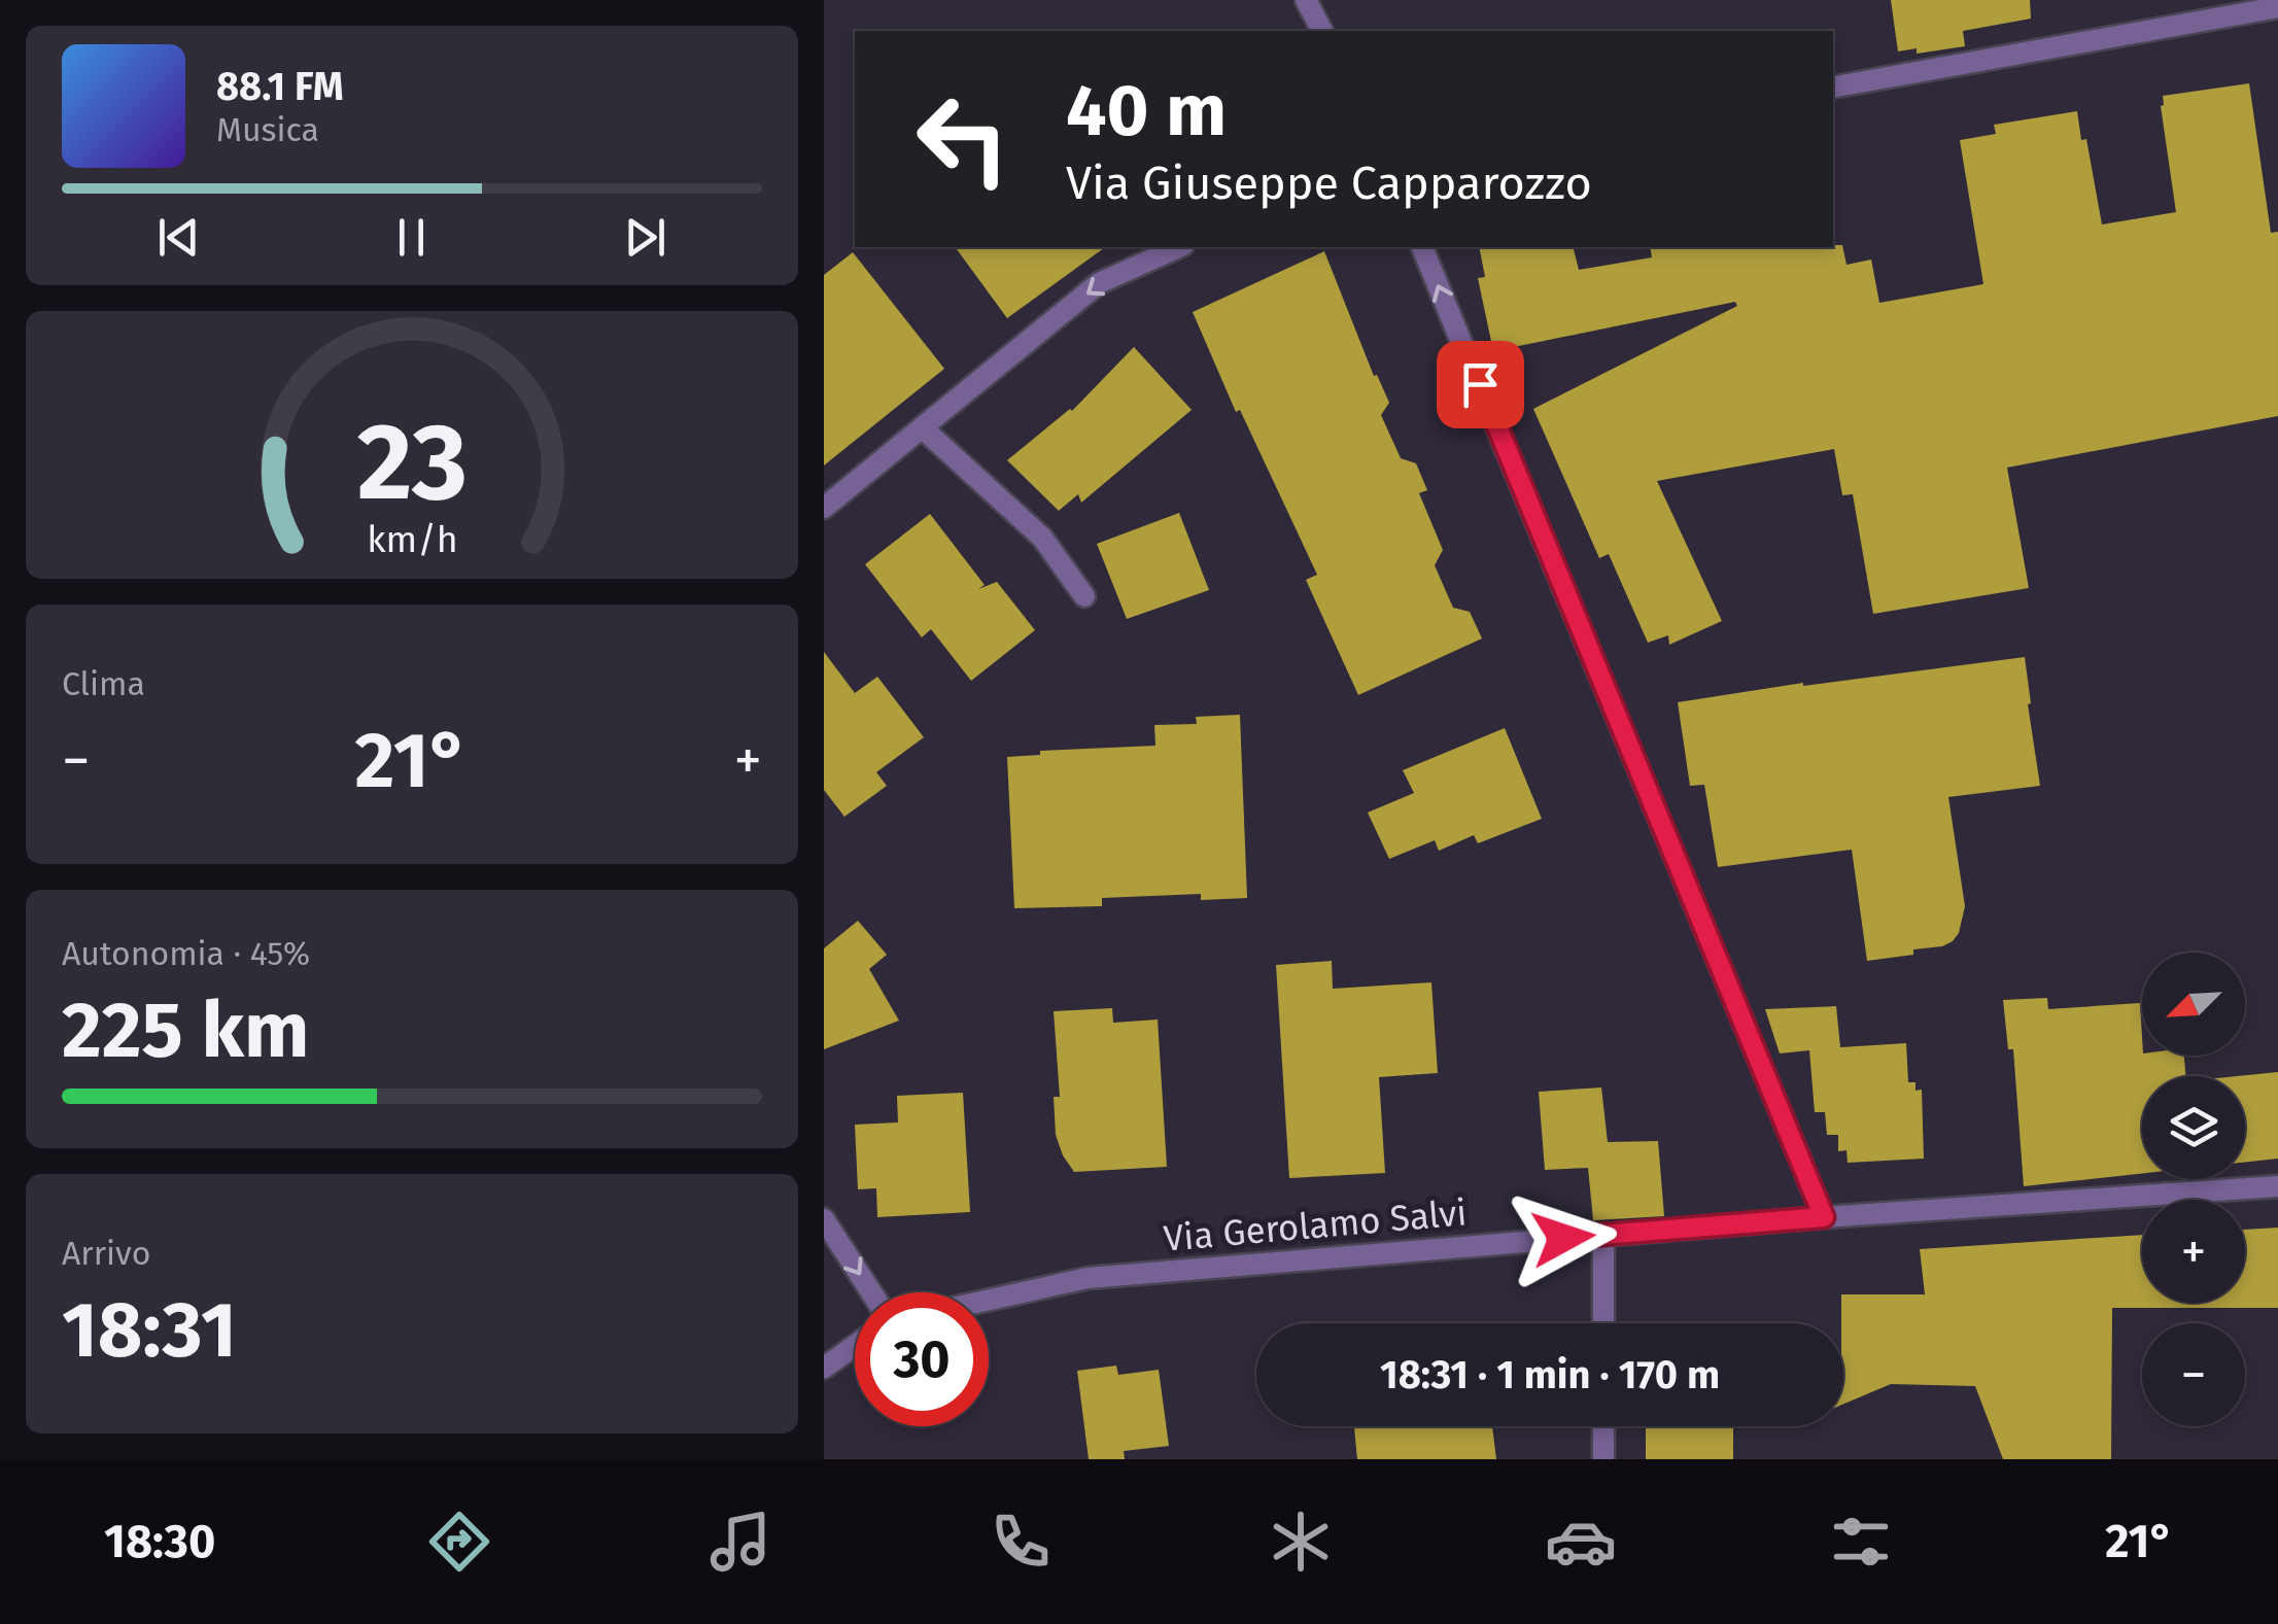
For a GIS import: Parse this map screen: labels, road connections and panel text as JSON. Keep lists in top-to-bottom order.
{
  "streets": {
    "street": ["Via Gerolamo Salvi"]
  },
  "north": "bottom left",
  "page": {
    "turn": ["40 m", "Via Giuseppe Capparozzo"],
    "song": ["88.1 FM", "Musica"],
    "tile": [
      "Clima",
      ["Autonomia · 45%", "225 km"],
      ["Arrivo", "18:31"]
    ],
    "heat": ["−", "21°", "+"],
    "map_buttons": ["+", "−"],
    "limit": "30",
    "trip": "18:31 · 1 min · 170 m",
    "tabs": ["18:30", "21°"],
    "gauge": ["23", "km/h"]
  }
}
